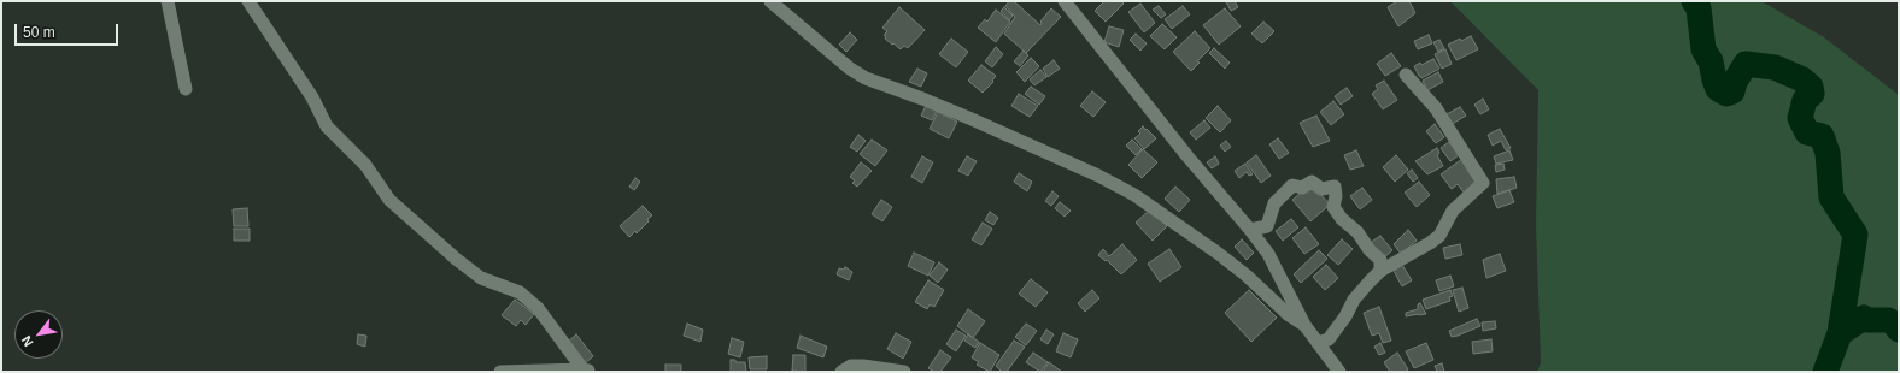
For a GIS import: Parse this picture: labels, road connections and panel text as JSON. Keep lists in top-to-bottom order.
{
  "scale_bar": "50 m",
  "north": "bottom left"
}
